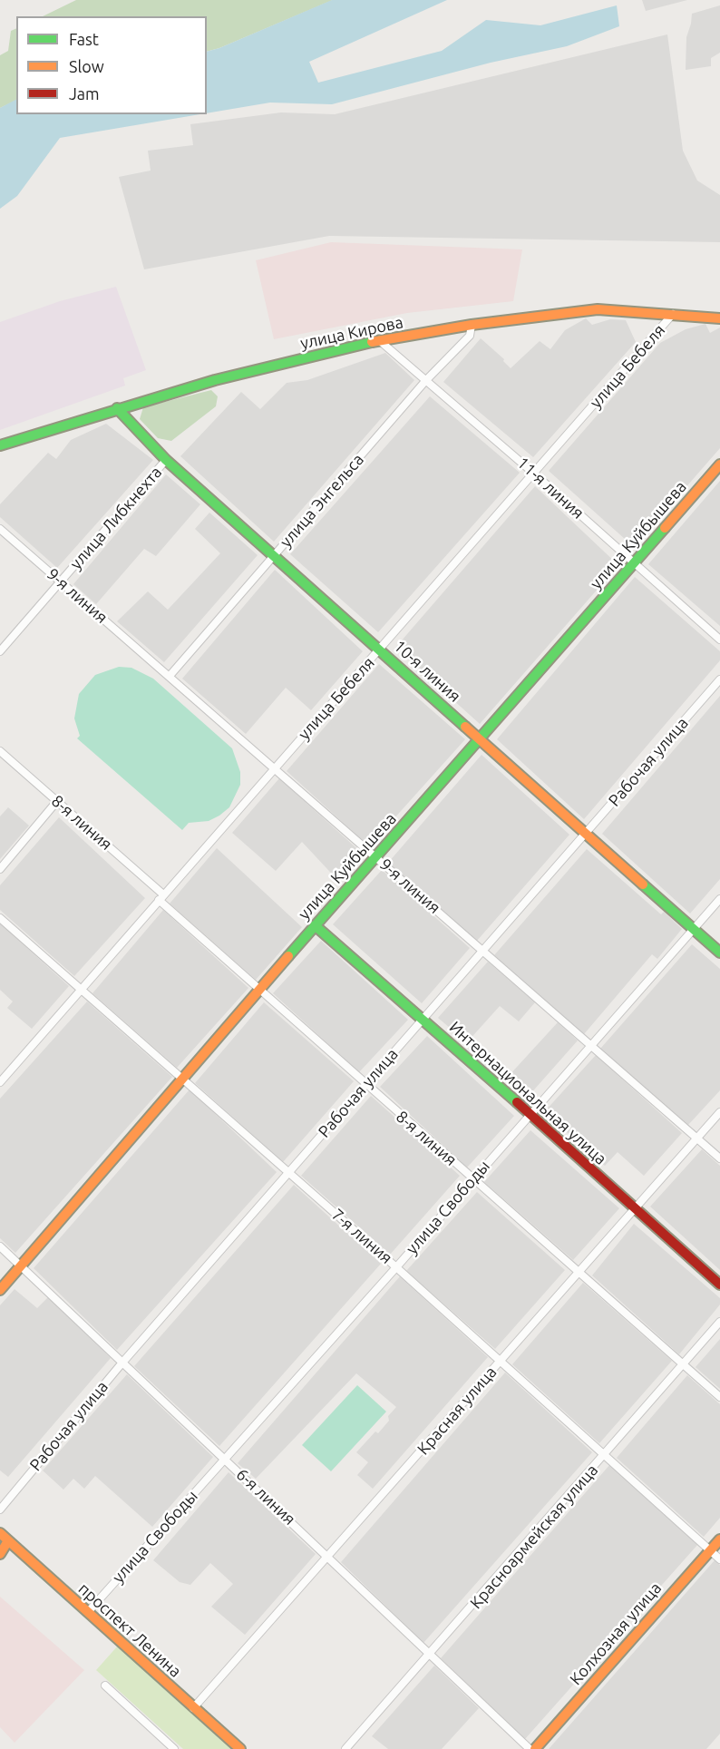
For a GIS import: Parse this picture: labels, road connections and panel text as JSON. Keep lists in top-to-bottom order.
{
  "streets": {
    "street": [
      "улица Кирова",
      "улица Бебеля",
      "11-я линия",
      "улица Энгельса",
      "улица Либкнехта",
      "улица Куйбышева",
      "9-я линия",
      "10-я линия",
      "Рабочая улица",
      "8-я линия",
      "Интернациональная улица",
      "улица Свободы",
      "7-я линия",
      "Красная улица",
      "6-я линия",
      "Красноармейская улица",
      "проспект Ленина",
      "Колхозная улица"
    ]
  },
  "crossings": [
    ["улица Кирова", "улица Бебеля"],
    ["улица Кирова", "11-я линия"],
    ["улица Кирова", "улица Энгельса"],
    ["улица Кирова", "10-я линия"],
    ["улица Бебеля", "11-я линия"],
    ["улица Бебеля", "9-я линия"],
    ["улица Бебеля", "10-я линия"],
    ["улица Бебеля", "8-я линия"],
    ["улица Бебеля", "7-я линия"],
    ["11-я линия", "улица Энгельса"],
    ["11-я линия", "улица Куйбышева"],
    ["улица Энгельса", "9-я линия"],
    ["улица Энгельса", "10-я линия"],
    ["улица Либкнехта", "9-я линия"],
    ["улица Либкнехта", "10-я линия"],
    ["улица Куйбышева", "9-я линия"],
    ["улица Куйбышева", "10-я линия"],
    ["улица Куйбышева", "8-я линия"],
    ["улица Куйбышева", "Интернациональная улица"],
    ["улица Куйбышева", "7-я линия"],
    ["улица Куйбышева", "6-я линия"],
    ["9-я линия", "Рабочая улица"],
    ["9-я линия", "улица Свободы"],
    ["9-я линия", "Красная улица"],
    ["10-я линия", "Рабочая улица"],
    ["10-я линия", "улица Свободы"],
    ["Рабочая улица", "8-я линия"],
    ["Рабочая улица", "Интернациональная улица"],
    ["Рабочая улица", "7-я линия"],
    ["Рабочая улица", "6-я линия"],
    ["8-я линия", "улица Свободы"],
    ["8-я линия", "Красная улица"],
    ["8-я линия", "Красноармейская улица"],
    ["Интернациональная улица", "улица Свободы"],
    ["Интернациональная улица", "Красная улица"],
    ["улица Свободы", "7-я линия"],
    ["улица Свободы", "6-я линия"],
    ["улица Свободы", "проспект Ленина"],
    ["7-я линия", "Красная улица"],
    ["7-я линия", "Красноармейская улица"],
    ["7-я линия", "Колхозная улица"],
    ["Красная улица", "6-я линия"],
    ["Красная улица", "проспект Ленина"],
    ["6-я линия", "Красноармейская улица"]
  ],
  "legend": ["Fast", "Slow", "Jam"]
}
